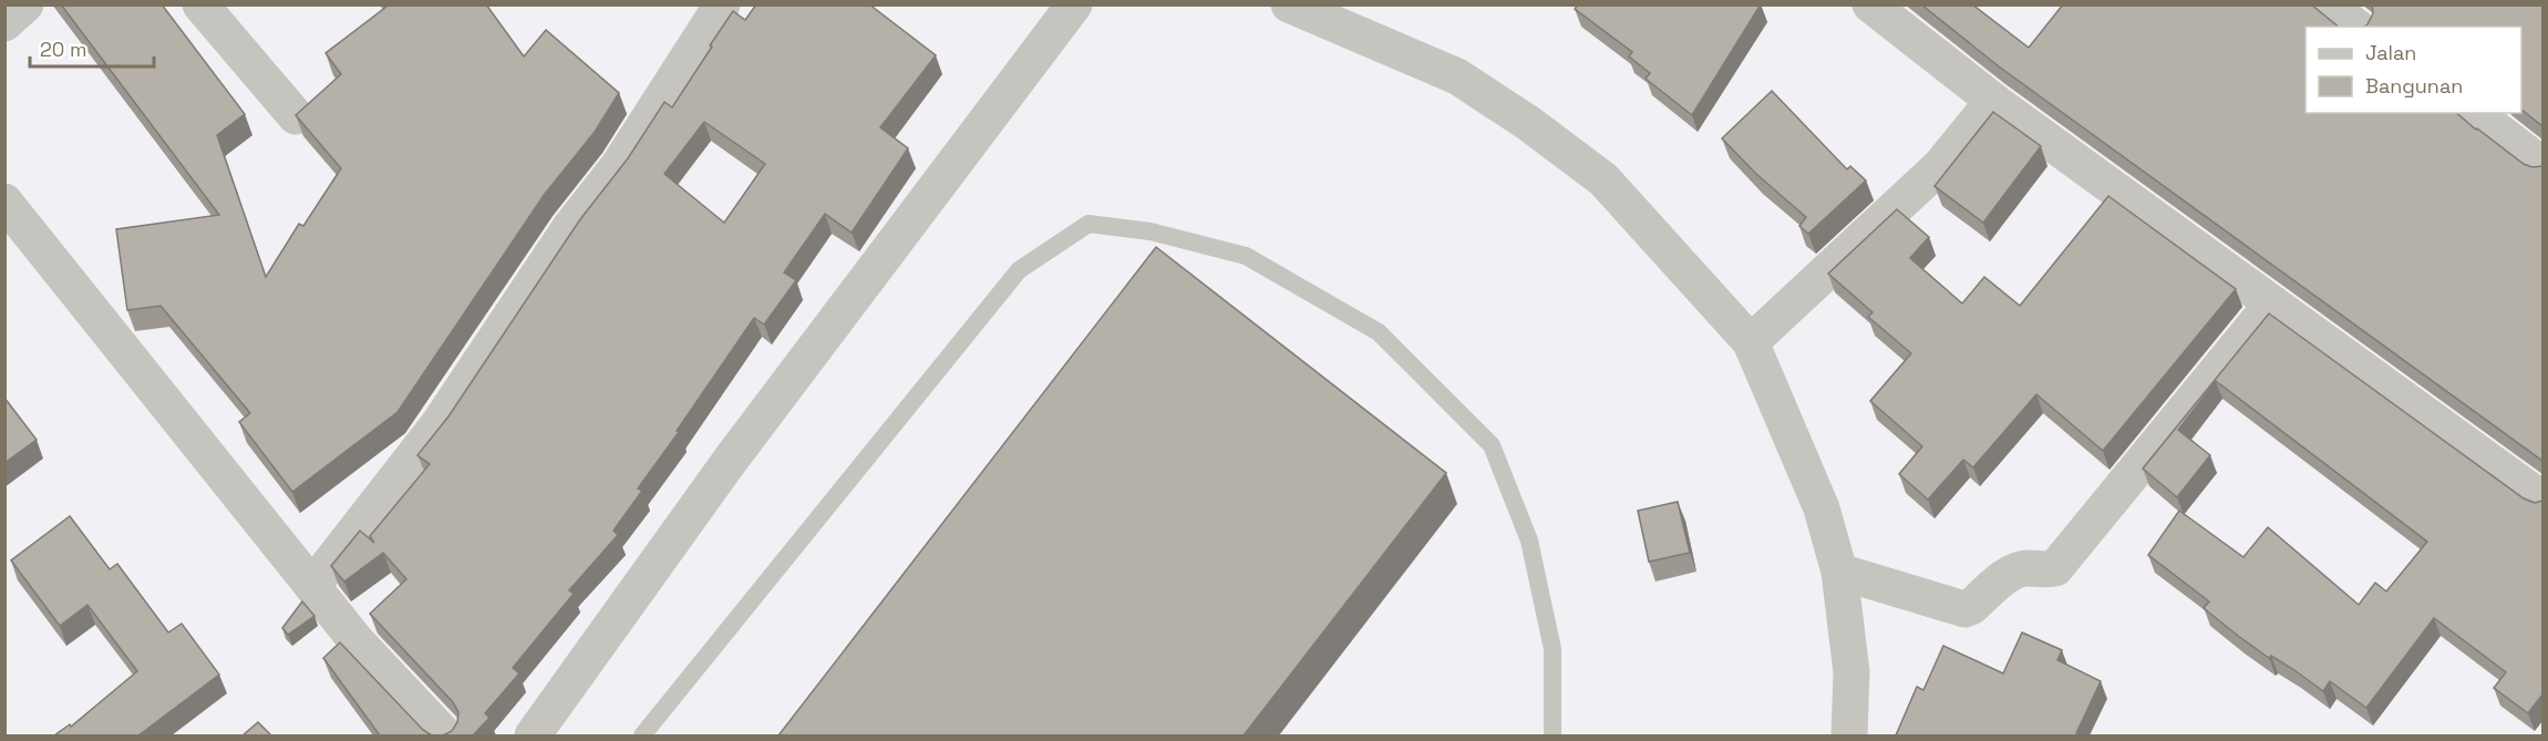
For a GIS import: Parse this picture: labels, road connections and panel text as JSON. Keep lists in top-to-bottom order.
{
  "legend": ["Jalan", "Bangunan"],
  "scale_bar": "20 m"
}
